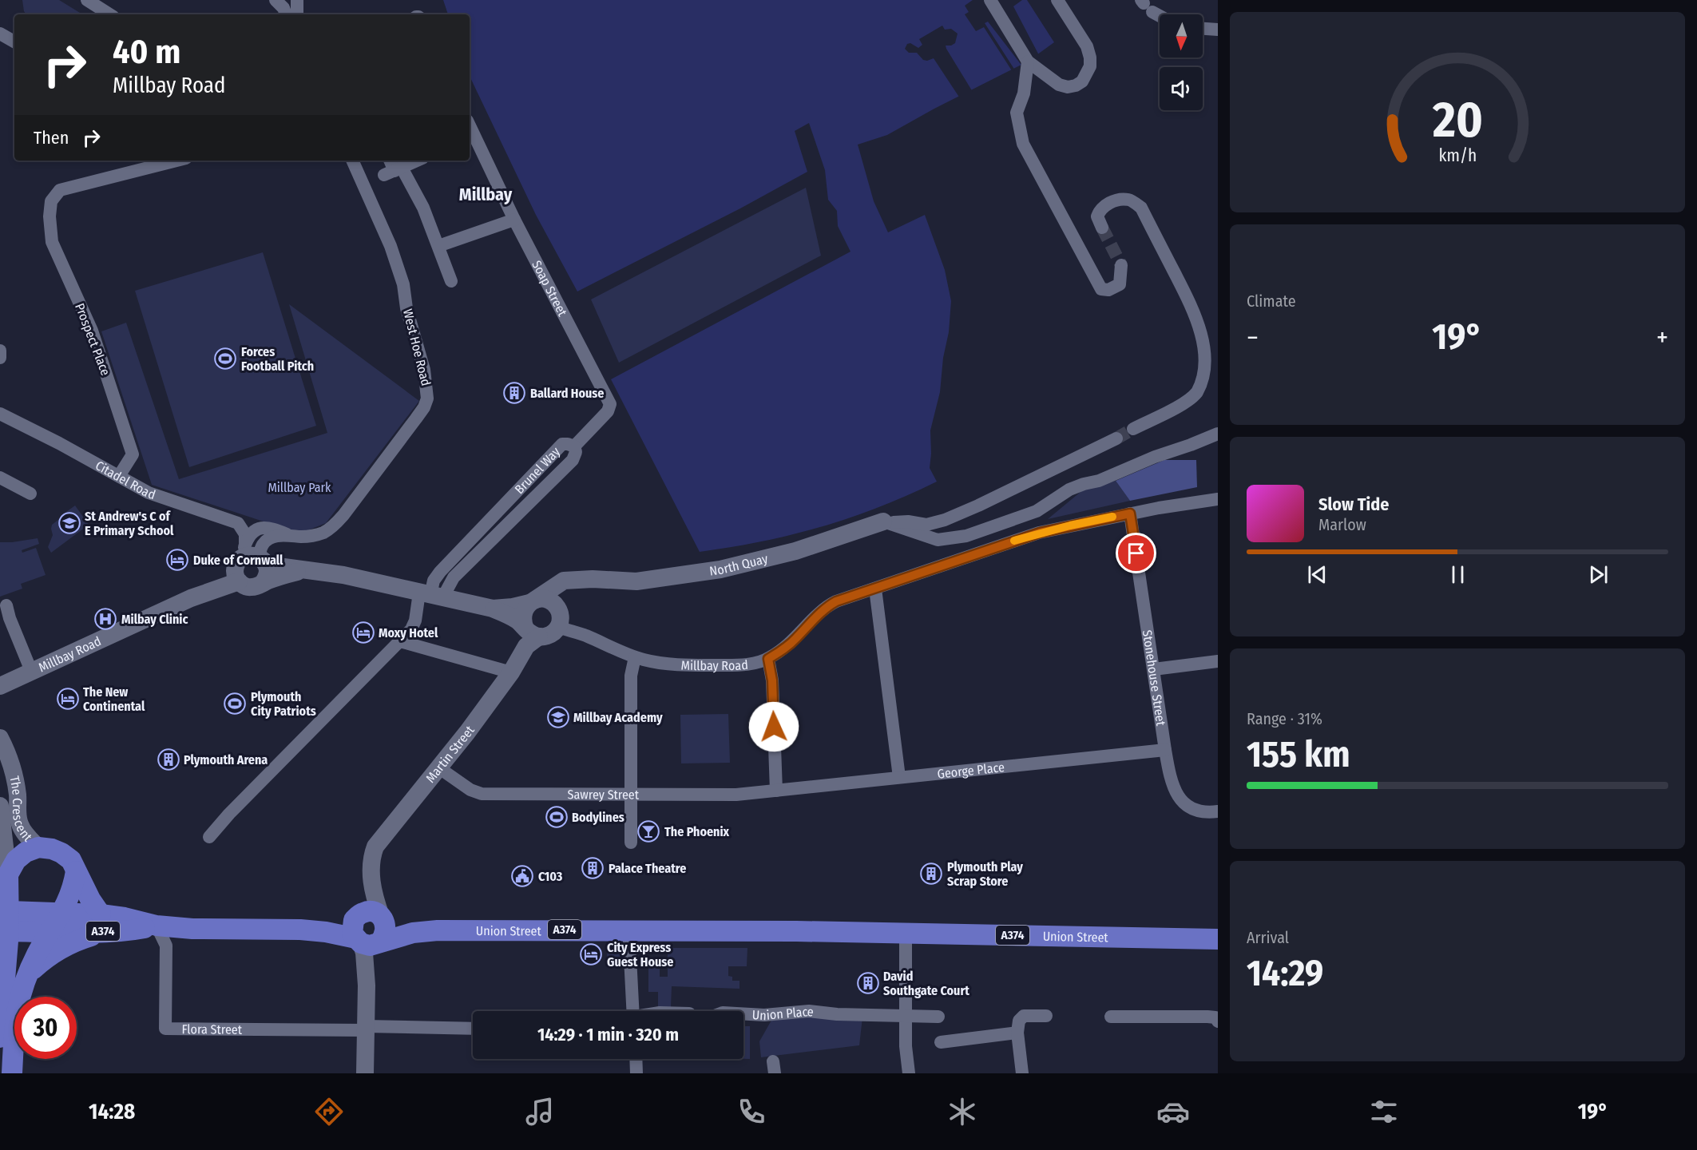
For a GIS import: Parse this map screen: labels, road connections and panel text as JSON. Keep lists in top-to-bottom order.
{
  "streets": {
    "main road": ["The Crescent", "A374", "Union Street"],
    "street": [
      "Soap Street",
      "Prospect Place",
      "West Hoe Road",
      "Brunel Way",
      "Citadel Road",
      "North Quay",
      "Millbay Road",
      "Stonehouse Street",
      "Martin Street",
      "George Place",
      "Sawrey Street",
      "Union Place",
      "Flora Street"
    ]
  },
  "crossings": [
    ["Soap Street", "Brunel Way"],
    ["Prospect Place", "Citadel Road"],
    ["West Hoe Road", "Citadel Road"],
    ["West Hoe Road", "Millbay Road"],
    ["Citadel Road", "Millbay Road"],
    ["North Quay", "Millbay Road"],
    ["North Quay", "Martin Street"],
    ["Millbay Road", "Stonehouse Street"],
    ["Millbay Road", "Martin Street"],
    ["Stonehouse Street", "George Place"],
    ["Martin Street", "Sawrey Street"],
    ["Martin Street", "Union Street"],
    ["Martin Street", "Flora Street"],
    ["George Place", "Sawrey Street"],
    ["The Crescent", "A374"],
    ["The Crescent", "Union Street"],
    ["A374", "Union Street"],
    ["Union Street", "Flora Street"]
  ],
  "districts": ["Millbay"],
  "parks": ["Millbay Park"],
  "places": {
    "sports": ["Forces Football Pitch", "Plymouth City Patriots", "Bodylines"],
    "building": [
      "Ballard House",
      "Plymouth Arena",
      "Palace Theatre",
      "Plymouth Play Scrap Store",
      "David Southgate Court"
    ],
    "school or university": ["St Andrew's C of E Primary School", "Millbay Academy"],
    "hotel": [
      "Duke of Cornwall",
      "Moxy Hotel",
      "The New Continental",
      "City Express Guest House"
    ],
    "hospital": ["Milbay Clinic"],
    "bar": ["The Phoenix"],
    "public building": ["C103"]
  },
  "north": "bottom",
  "page": {
    "turn": ["40 m", "Millbay Road"],
    "then": "Then",
    "tile": [
      "Climate",
      ["Range · 31%", "155 km"],
      ["Arrival", "14:29"]
    ],
    "heat": ["−", "19°", "+"],
    "song": ["Slow Tide", "Marlow"],
    "limit": "30",
    "trip": "14:29 · 1 min · 320 m",
    "tabs": ["14:28", "19°"],
    "gauge": ["20", "km/h"]
  }
}
